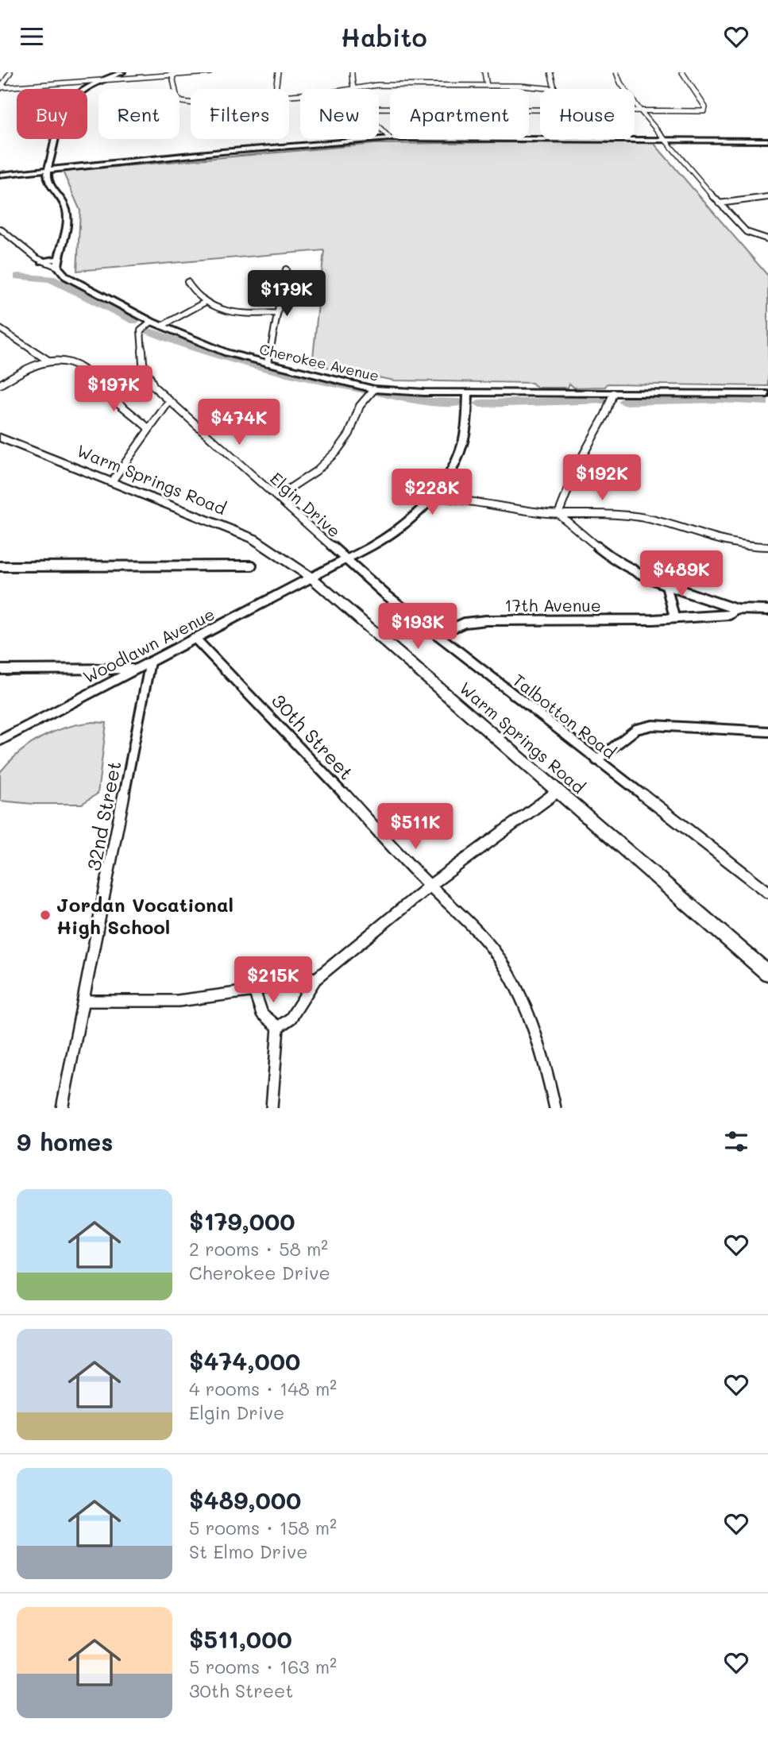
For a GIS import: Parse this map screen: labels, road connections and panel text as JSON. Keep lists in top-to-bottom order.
{
  "streets": {
    "main road": ["Warm Springs Road"],
    "street": [
      "Cherokee Avenue",
      "Elgin Drive",
      "17th Avenue",
      "Woodlawn Avenue",
      "Talbotton Road",
      "30th Street",
      "32nd Street"
    ]
  },
  "crossings": [
    ["Cherokee Avenue", "Elgin Drive"],
    ["Warm Springs Road", "Woodlawn Avenue"],
    ["Elgin Drive", "Talbotton Road"],
    ["17th Avenue", "Talbotton Road"],
    ["Woodlawn Avenue", "30th Street"],
    ["Woodlawn Avenue", "32nd Street"]
  ],
  "places": ["Jordan Vocational High School"],
  "page": {
    "header": "Habito",
    "chip": [
      "Buy",
      "Rent",
      "Filters",
      "New",
      "Apartment",
      "House"
    ],
    "price": [
      "$179K",
      "$197K",
      "$474K",
      "$192K",
      "$228K",
      "$489K",
      "$193K",
      "$511K",
      "$215K"
    ],
    "heading": "9 homes",
    "list": [
      {
        "name": "$179,000",
        "note": "2 rooms · 58 m² · Cherokee Drive"
      },
      {
        "name": "$474,000",
        "note": "4 rooms · 148 m² · Elgin Drive"
      },
      {
        "name": "$489,000",
        "note": "5 rooms · 158 m² · St Elmo Drive"
      },
      {
        "name": "$511,000",
        "note": "5 rooms · 163 m² · 30th Street"
      }
    ]
  }
}
